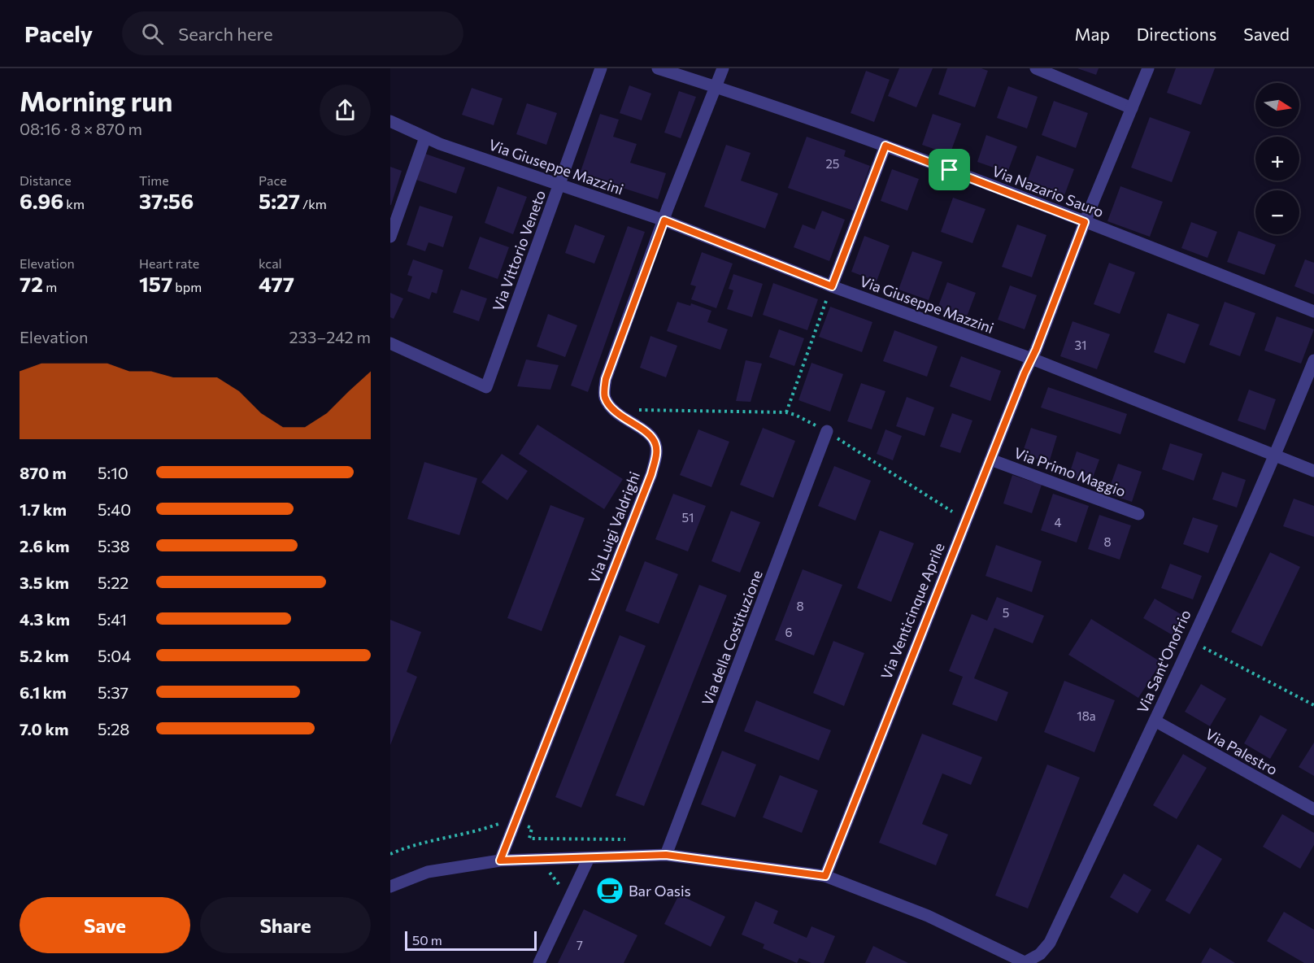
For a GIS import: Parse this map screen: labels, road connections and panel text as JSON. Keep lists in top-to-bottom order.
{
  "streets": {
    "street": [
      "Via Giuseppe Mazzini",
      "Via Nazario Sauro",
      "Via Vittorio Veneto",
      "Via Primo Maggio",
      "Via Luigi Valdrighi",
      "Via Venticinque Aprile",
      "Via della Costituzione",
      "Via Sant'Onofrio",
      "Via Palestro"
    ]
  },
  "crossings": [
    ["Via Giuseppe Mazzini", "Via Vittorio Veneto"],
    ["Via Giuseppe Mazzini", "Via Luigi Valdrighi"],
    ["Via Giuseppe Mazzini", "Via Venticinque Aprile"],
    ["Via Giuseppe Mazzini", "Via Sant'Onofrio"],
    ["Via Nazario Sauro", "Via Venticinque Aprile"],
    ["Via Primo Maggio", "Via Venticinque Aprile"],
    ["Via Sant'Onofrio", "Via Palestro"]
  ],
  "places": {
    "cafe": ["Bar Oasis"]
  },
  "house_numbers": [
    "25",
    "31",
    "51",
    "4",
    "8",
    "8",
    "5",
    "6",
    "18a",
    "7"
  ],
  "scale_bar": "50 m",
  "north": "right",
  "page": {
    "header": "Pacely",
    "search": "Search here",
    "nav": ["Map", "Directions", "Saved"],
    "heading": ["Morning run", "08:16 · 8 × 870 m"],
    "map_buttons": ["+", "−"],
    "stats": [
      ["Distance", "6.96 km"],
      ["Time", "37:56"],
      ["Pace", "5:27 /km"],
      ["Elevation", "72 m"],
      ["Heart rate", "157 bpm"],
      ["kcal", "477"]
    ],
    "chart": ["Elevation", "233–242 m"],
    "list": [
      {
        "name": "870 m",
        "note": "5:10"
      },
      {
        "name": "1.7 km",
        "note": "5:40"
      },
      {
        "name": "2.6 km",
        "note": "5:38"
      },
      {
        "name": "3.5 km",
        "note": "5:22"
      },
      {
        "name": "4.3 km",
        "note": "5:41"
      },
      {
        "name": "5.2 km",
        "note": "5:04"
      },
      {
        "name": "6.1 km",
        "note": "5:37"
      },
      {
        "name": "7.0 km",
        "note": "5:28"
      }
    ],
    "buttons": ["Save", "Share"],
    "scale": "50 m"
  }
}
